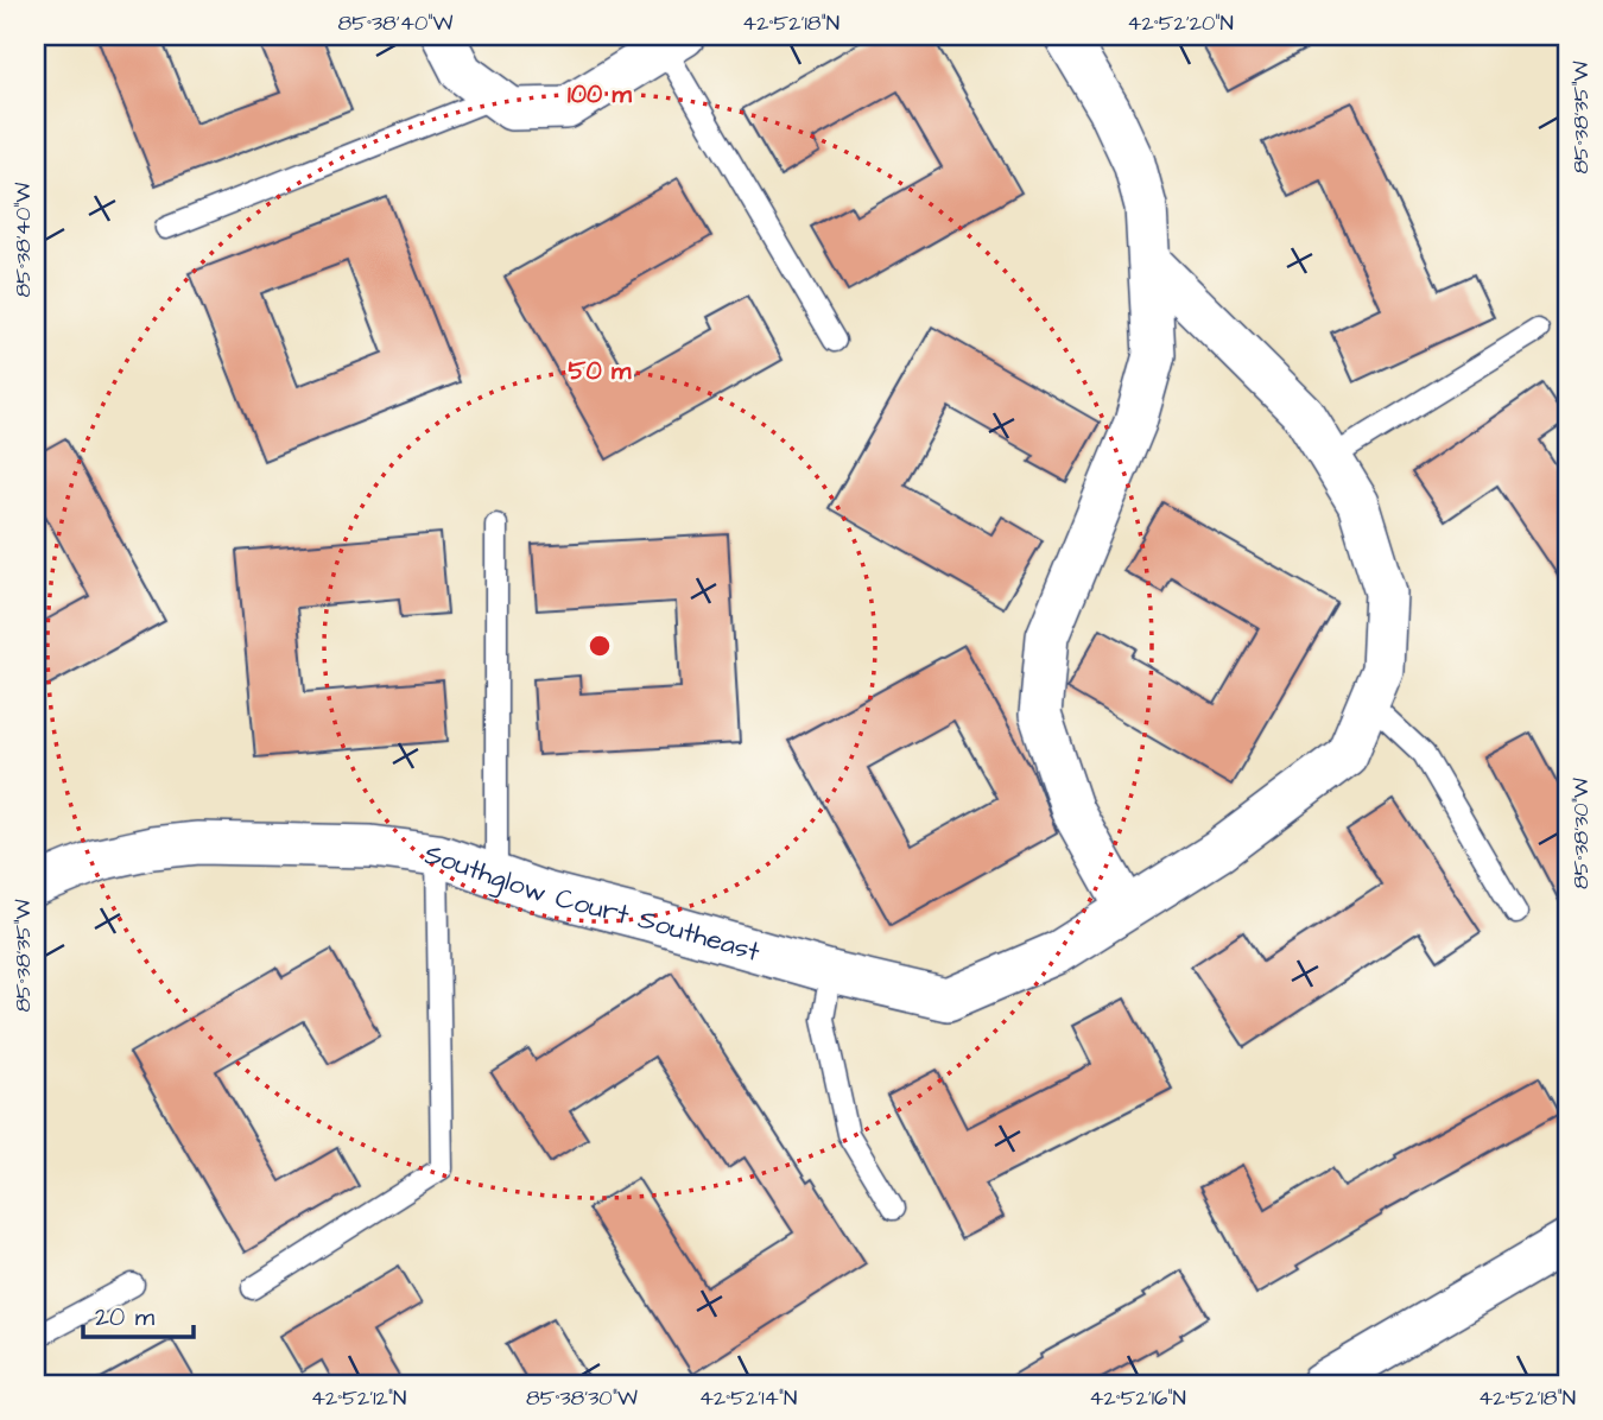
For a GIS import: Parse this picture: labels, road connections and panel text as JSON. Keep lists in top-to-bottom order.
{
  "streets": {
    "street": ["Southglow Court Southeast"]
  },
  "scale_bar": "20 m",
  "coordinates": [
    "85°38'40\"W",
    "42°52'18\"N",
    "42°52'20\"N",
    "85°38'35\"W",
    "85°38'30\"W",
    "42°52'12\"N",
    "42°52'14\"N",
    "42°52'16\"N"
  ],
  "rings": ["100 m", "50 m"]
}
